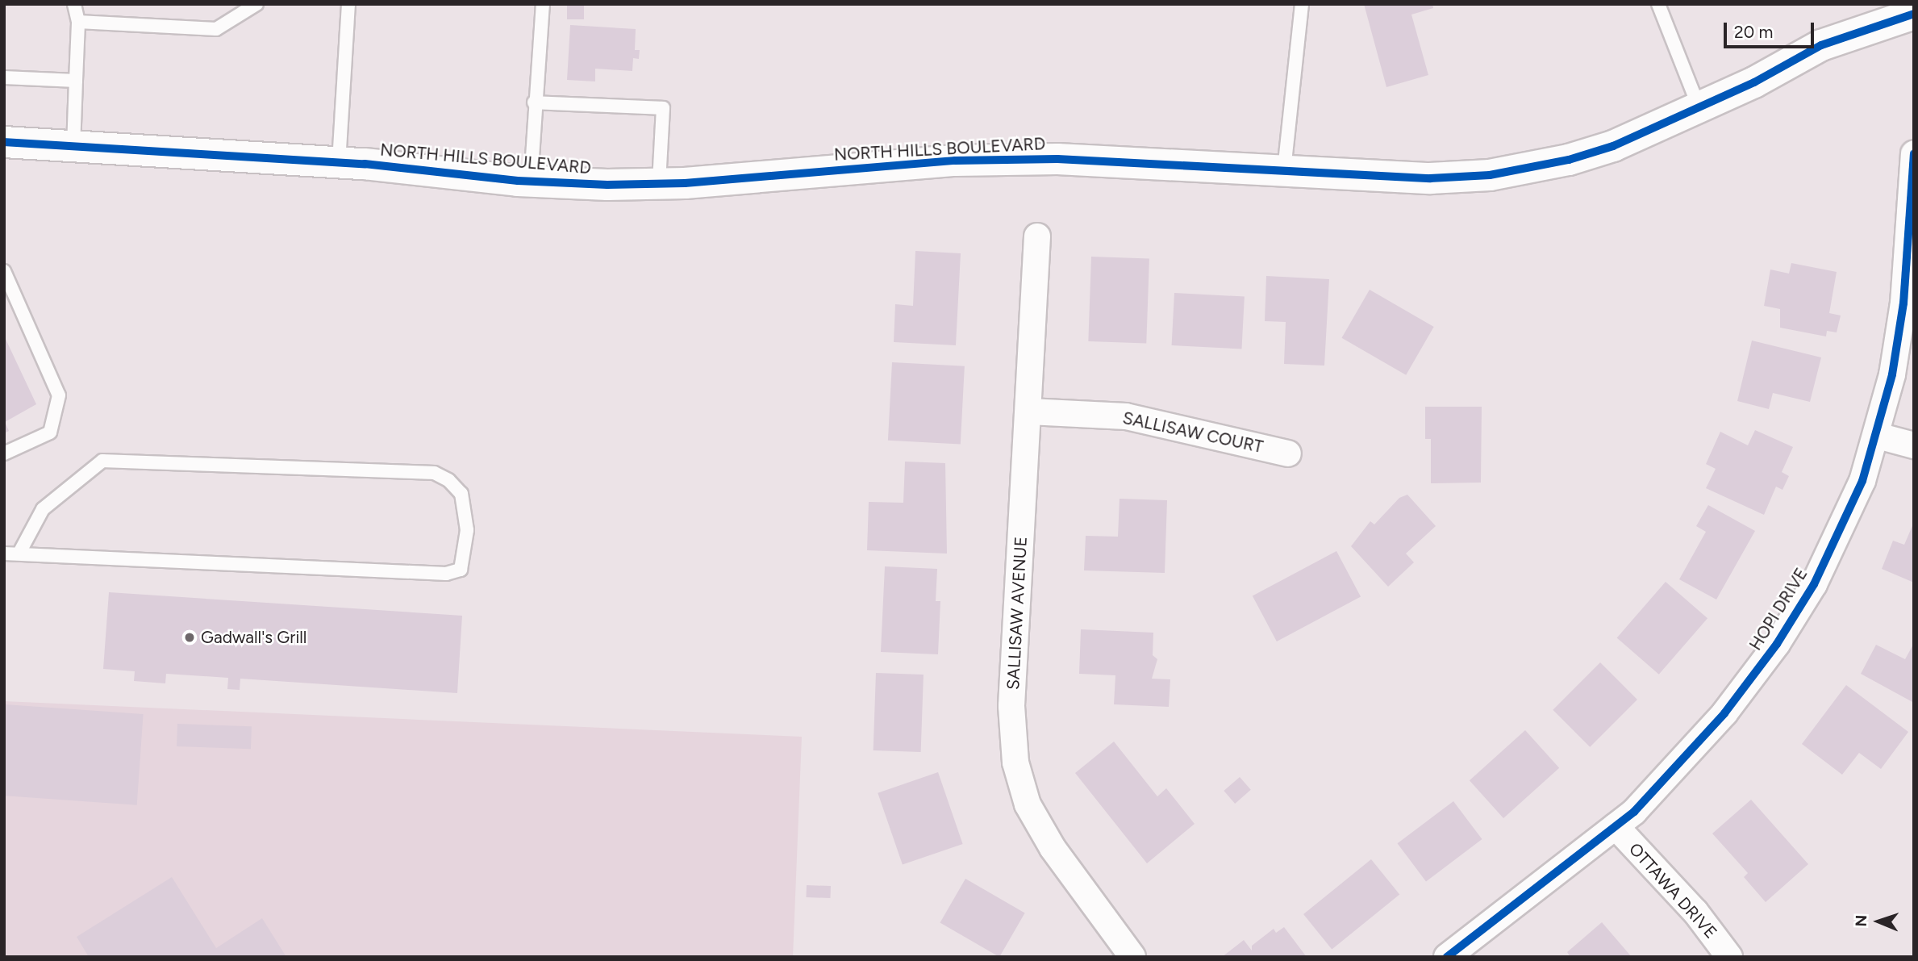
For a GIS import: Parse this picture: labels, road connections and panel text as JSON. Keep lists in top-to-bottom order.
{
  "streets": {
    "street": [
      "NORTH HILLS BOULEVARD",
      "SALLISAW COURT",
      "HOPI DRIVE",
      "SALLISAW AVENUE",
      "OTTAWA DRIVE"
    ]
  },
  "crossings": [
    ["SALLISAW COURT", "SALLISAW AVENUE"],
    ["HOPI DRIVE", "OTTAWA DRIVE"]
  ],
  "places": ["Gadwall's Grill"],
  "scale_bar": "20 m",
  "north": "left"
}
